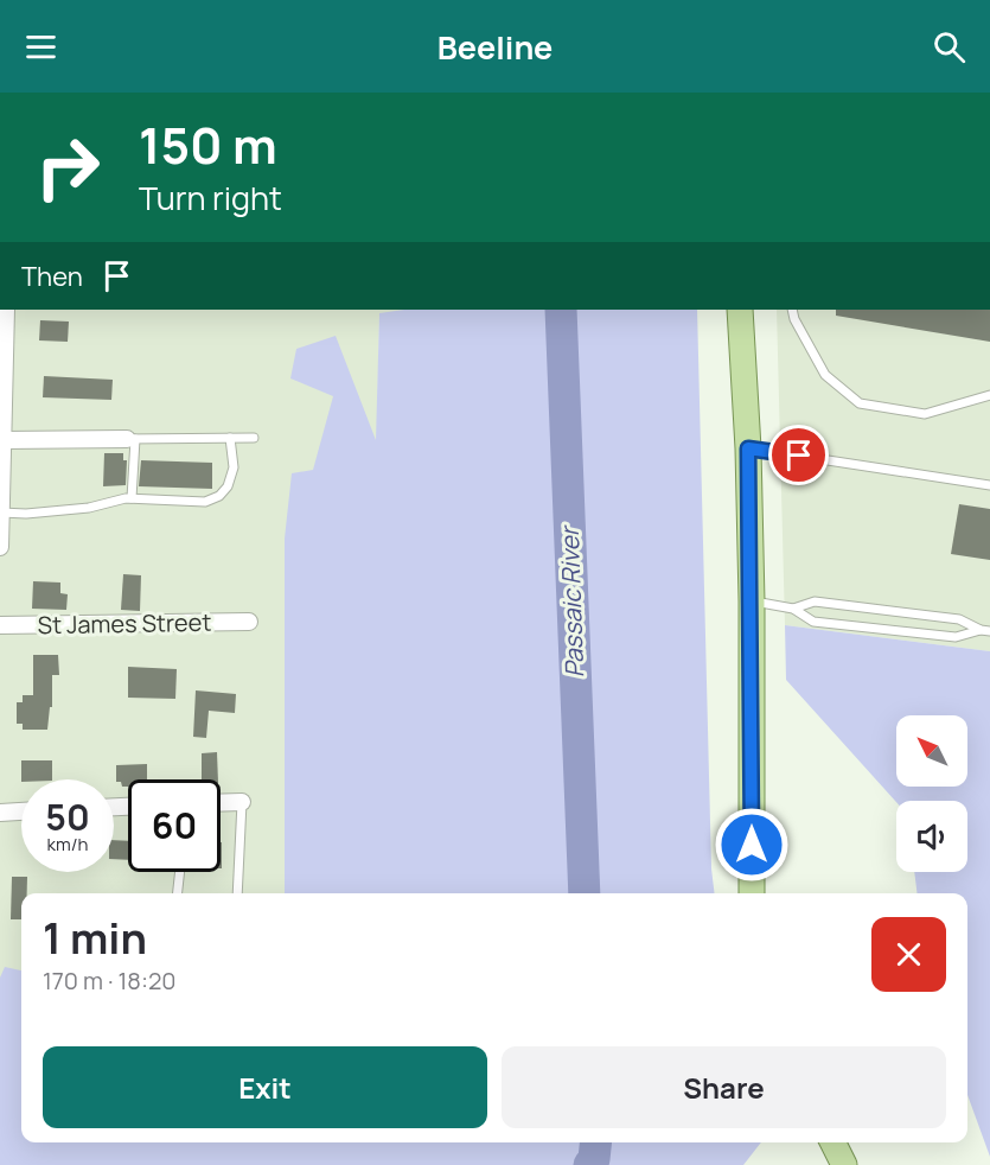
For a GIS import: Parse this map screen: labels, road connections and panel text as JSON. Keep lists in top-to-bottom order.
{
  "streets": {
    "street": ["St James Street"]
  },
  "water": ["Passaic River"],
  "north": "top left",
  "page": {
    "header": "Beeline",
    "turn": ["150 m", "Turn right"],
    "then": "Then",
    "speed": "50 km/h",
    "limit": "60",
    "heading": ["1 min", "170 m · 18:20"],
    "buttons": ["Exit", "Share"]
  }
}
